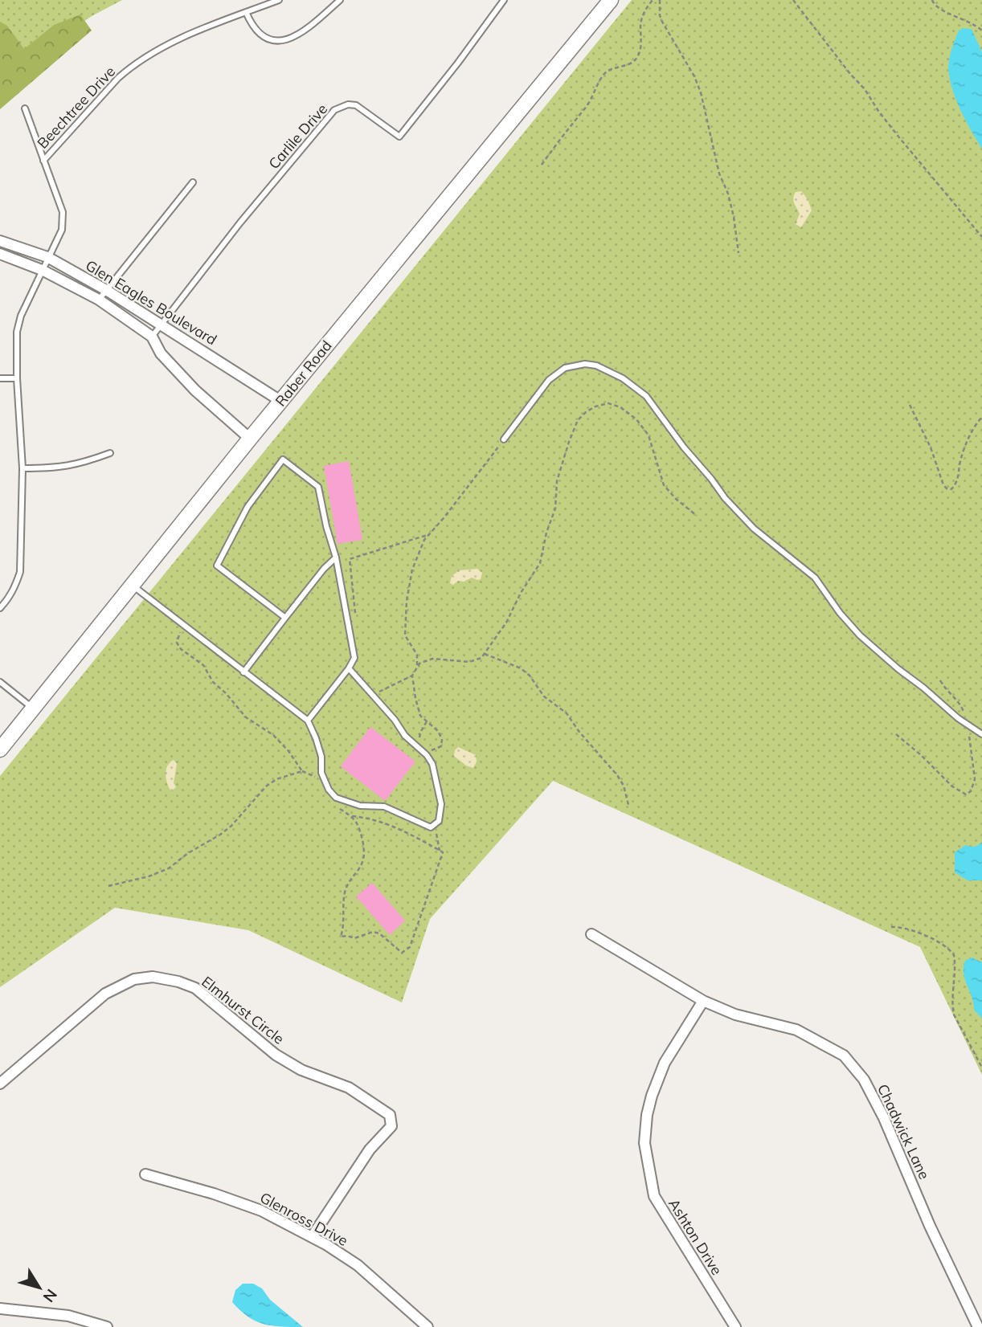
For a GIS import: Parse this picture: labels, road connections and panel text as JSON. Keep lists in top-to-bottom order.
{
  "streets": {
    "street": [
      "Glen Eagles Boulevard",
      "Raber Road",
      "Elmhurst Circle",
      "Chadwick Lane",
      "Glenross Drive",
      "Ashton Drive"
    ],
    "lane": ["Beechtree Drive", "Carlile Drive"]
  },
  "crossings": [
    ["Carlile Drive", "Glen Eagles Boulevard"],
    ["Glen Eagles Boulevard", "Raber Road"],
    ["Elmhurst Circle", "Glenross Drive"],
    ["Chadwick Lane", "Ashton Drive"]
  ],
  "north": "bottom right"
}
